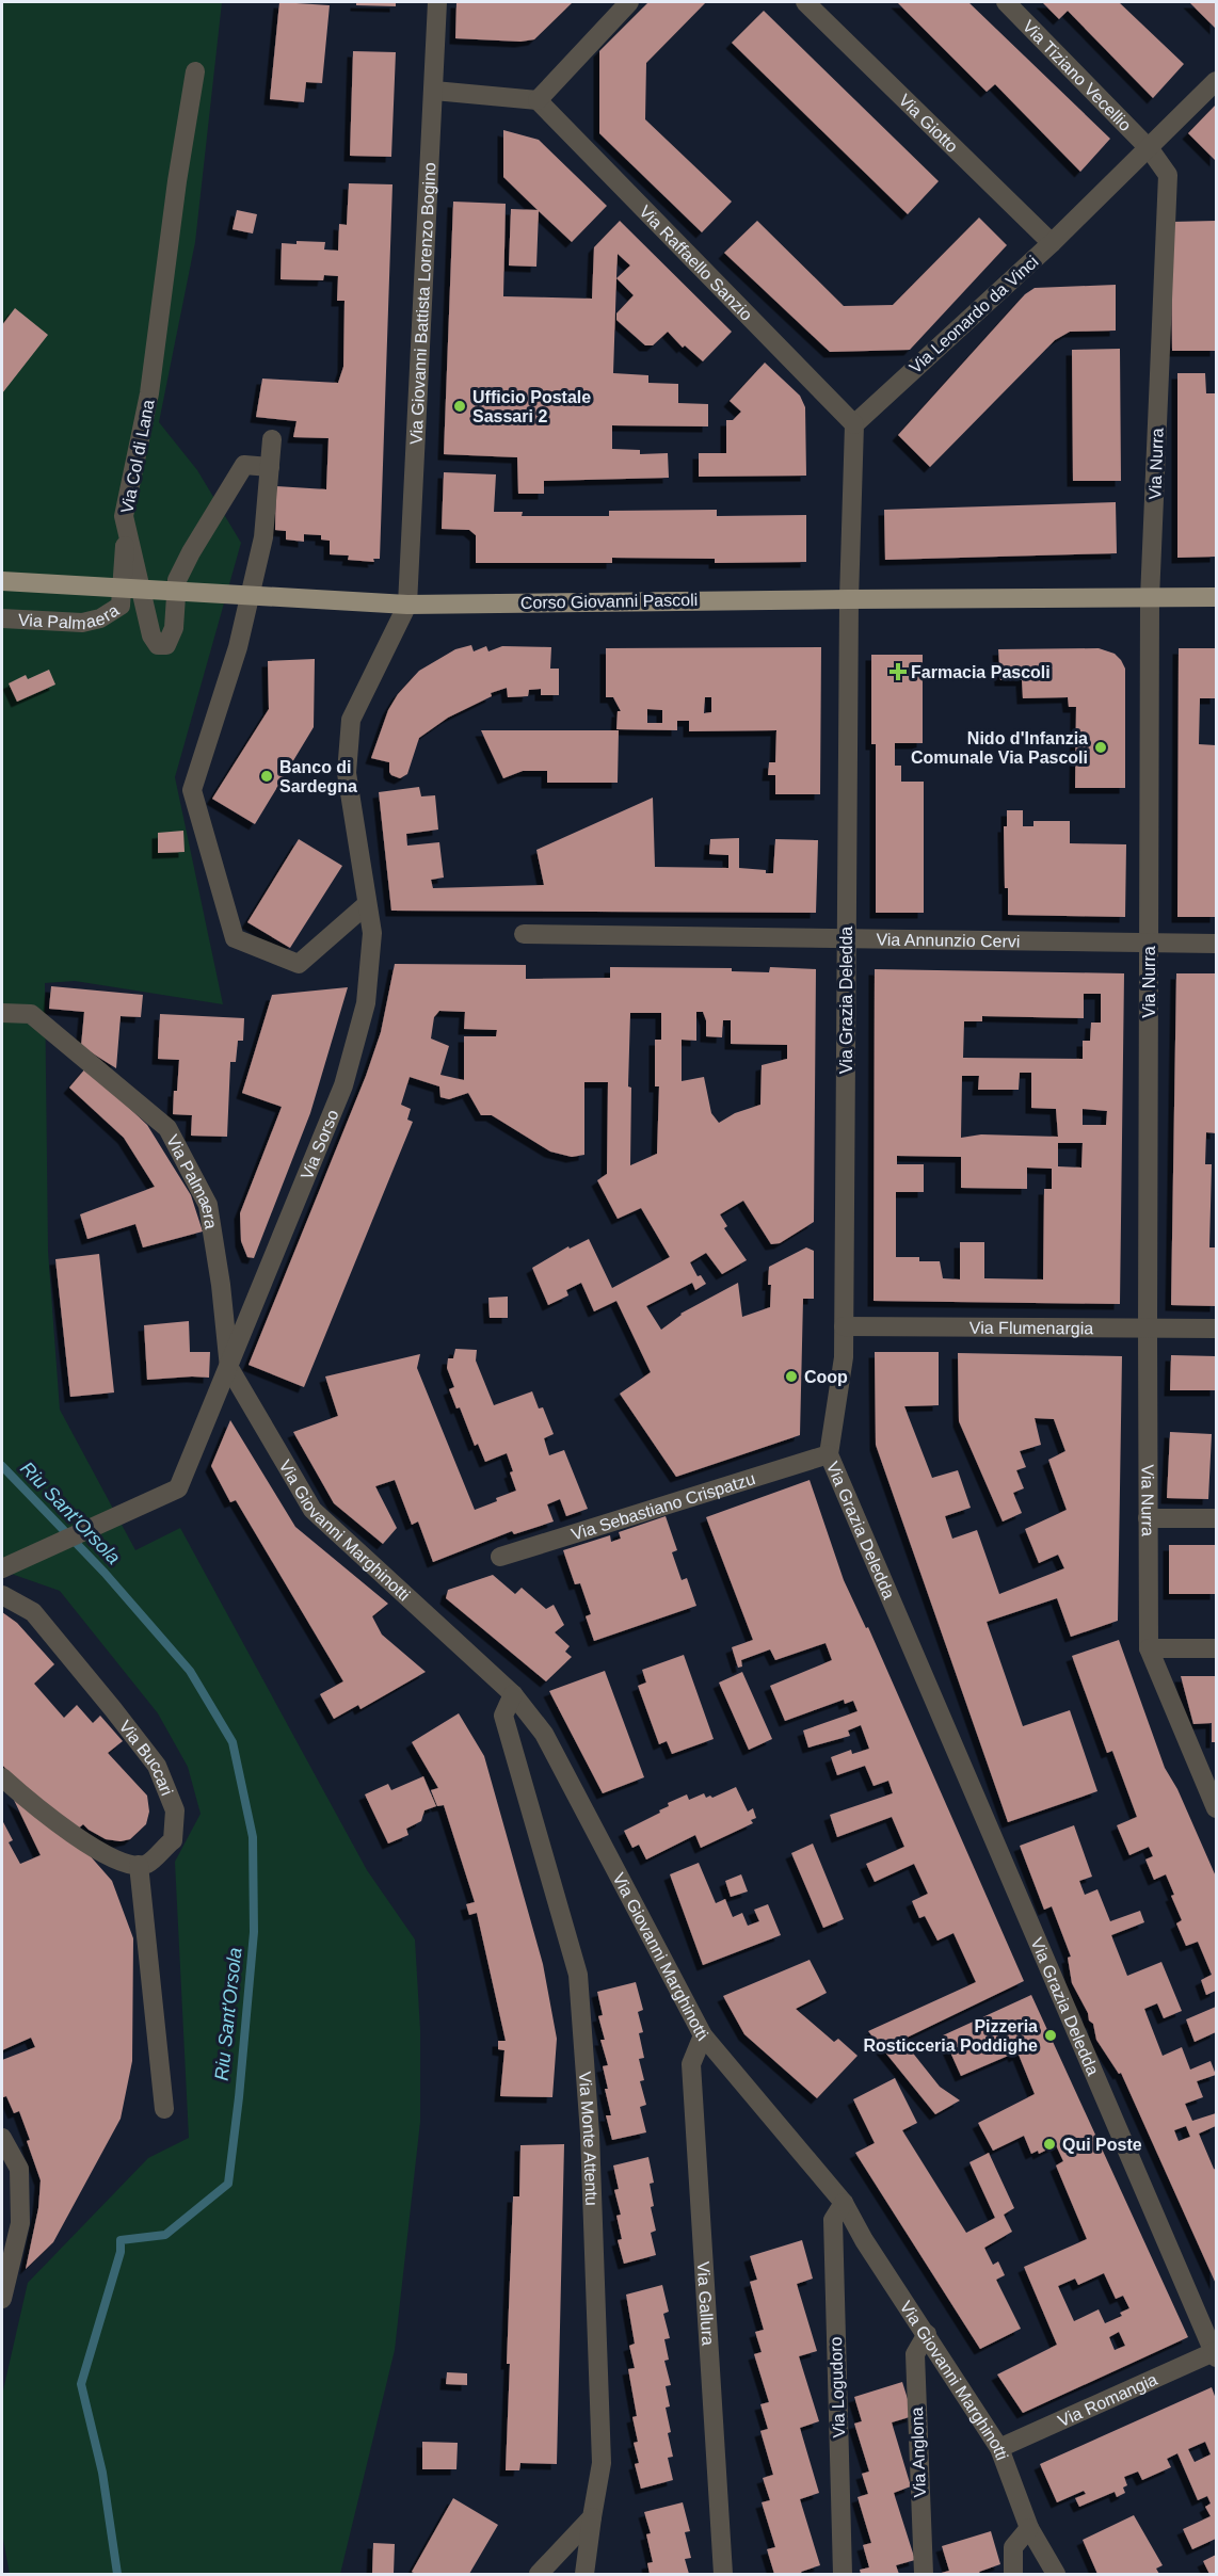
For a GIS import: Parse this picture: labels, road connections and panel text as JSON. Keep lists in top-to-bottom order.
{
  "streets": {
    "main road": ["Corso Giovanni Pascoli"],
    "street": [
      "Via Tiziano Vecellio",
      "Via Giotto",
      "Via Raffaello Sanzio",
      "Via Giovanni Battista Lorenzo Bogino",
      "Via Leonardo da Vinci",
      "Via Col di Lana",
      "Via Nurra",
      "Via Palmaera",
      "Via Annunzio Cervi",
      "Via Grazia Deledda",
      "Via Sorso",
      "Via Flumenargia",
      "Via Sebastiano Crispatzu",
      "Via Giovanni Marghinotti",
      "Via Buccari",
      "Via Monte Attentu",
      "Via Gallura",
      "Via Logudoro",
      "Via Romangia",
      "Via Anglona"
    ]
  },
  "crossings": [
    ["Via Tiziano Vecellio", "Via Leonardo da Vinci"],
    ["Via Tiziano Vecellio", "Via Nurra"],
    ["Via Giotto", "Via Leonardo da Vinci"],
    ["Via Raffaello Sanzio", "Via Leonardo da Vinci"],
    ["Via Giovanni Battista Lorenzo Bogino", "Corso Giovanni Pascoli"],
    ["Via Giovanni Battista Lorenzo Bogino", "Via Sorso"],
    ["Via Leonardo da Vinci", "Via Nurra"],
    ["Via Col di Lana", "Via Palmaera"],
    ["Via Nurra", "Corso Giovanni Pascoli"],
    ["Via Nurra", "Via Annunzio Cervi"],
    ["Via Nurra", "Via Flumenargia"],
    ["Corso Giovanni Pascoli", "Via Grazia Deledda"],
    ["Corso Giovanni Pascoli", "Via Sorso"],
    ["Via Palmaera", "Via Sorso"],
    ["Via Palmaera", "Via Giovanni Marghinotti"],
    ["Via Annunzio Cervi", "Via Grazia Deledda"],
    ["Via Grazia Deledda", "Via Flumenargia"],
    ["Via Grazia Deledda", "Via Sebastiano Crispatzu"],
    ["Via Grazia Deledda", "Via Romangia"],
    ["Via Sorso", "Via Giovanni Marghinotti"],
    ["Via Giovanni Marghinotti", "Via Monte Attentu"],
    ["Via Giovanni Marghinotti", "Via Gallura"],
    ["Via Giovanni Marghinotti", "Via Logudoro"],
    ["Via Giovanni Marghinotti", "Via Romangia"],
    ["Via Giovanni Marghinotti", "Via Anglona"]
  ],
  "water": ["Riu Sant'Orsola"],
  "places": {
    "other": [
      "Ufficio Postale Sassari 2",
      "Nido d'Infanzia Comunale Via Pascoli",
      "Banco di Sardegna",
      "Coop",
      "Pizzeria Rosticceria Poddighe",
      "Qui Poste"
    ],
    "health": ["Farmacia Pascoli"]
  }
}
